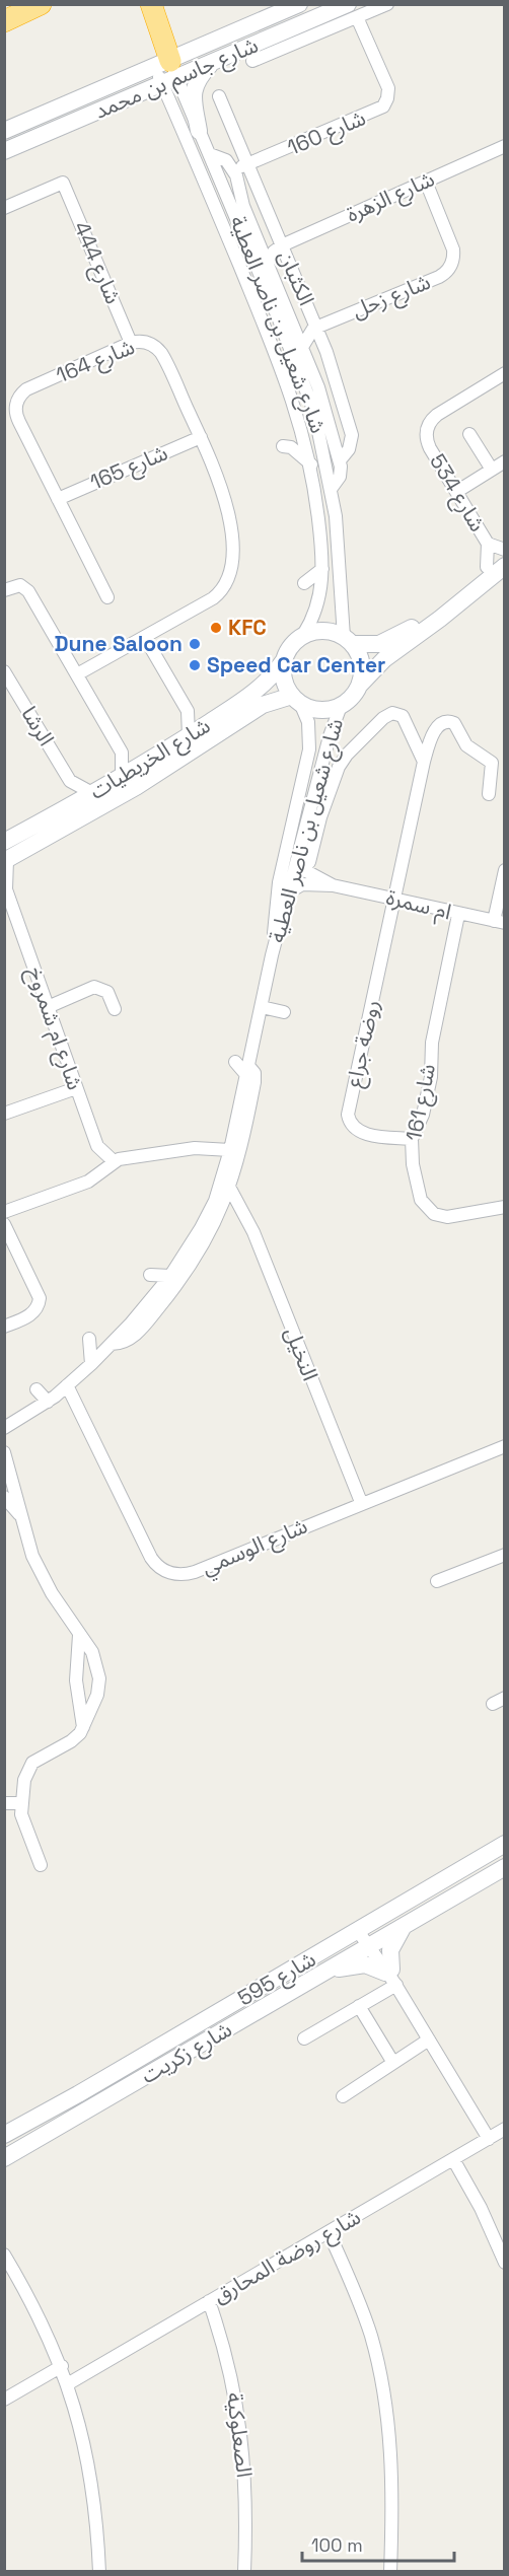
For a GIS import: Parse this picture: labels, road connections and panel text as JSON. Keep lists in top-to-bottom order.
{
  "streets": {
    "street": [
      "شارع جاسم بن محمد",
      "شارع 160",
      "شارع الزهرة",
      "شارع 444",
      "الكثبان",
      "شارع زحل",
      "شارع شعيل بن ناصر العطية",
      "شارع 164",
      "شارع 165",
      "شارع 534",
      "الرشا",
      "شارع الخريطيات",
      "ام سمرة",
      "شارع ام شمروخ",
      "روضة جراع",
      "شارع 161",
      "النخيل",
      "شارع الوسمي",
      "شارع 595",
      "شارع زكريت",
      "شارع روضة المحارق",
      "الصعلوكية"
    ]
  },
  "crossings": [
    ["شارع جاسم بن محمد", "شارع 160"],
    ["شارع جاسم بن محمد", "شارع شعيل بن ناصر العطية"],
    ["شارع 160", "الكثبان"],
    ["شارع الزهرة", "الكثبان"],
    ["شارع الزهرة", "شارع زحل"],
    ["شارع 444", "شارع 164"],
    ["الكثبان", "شارع زحل"],
    ["الكثبان", "شارع شعيل بن ناصر العطية"],
    ["شارع شعيل بن ناصر العطية", "شارع الخريطيات"],
    ["شارع شعيل بن ناصر العطية", "ام سمرة"],
    ["شارع شعيل بن ناصر العطية", "شارع الوسمي"],
    ["شارع 164", "شارع 165"],
    ["شارع الخريطيات", "شارع ام شمروخ"],
    ["ام سمرة", "روضة جراع"],
    ["ام سمرة", "شارع 161"],
    ["روضة جراع", "شارع 161"],
    ["النخيل", "شارع الوسمي"],
    ["شارع روضة المحارق", "الصعلوكية"]
  ],
  "places": ["KFC", "Dune Saloon", "Speed Car Center"],
  "scale_bar": "100 m"
}
